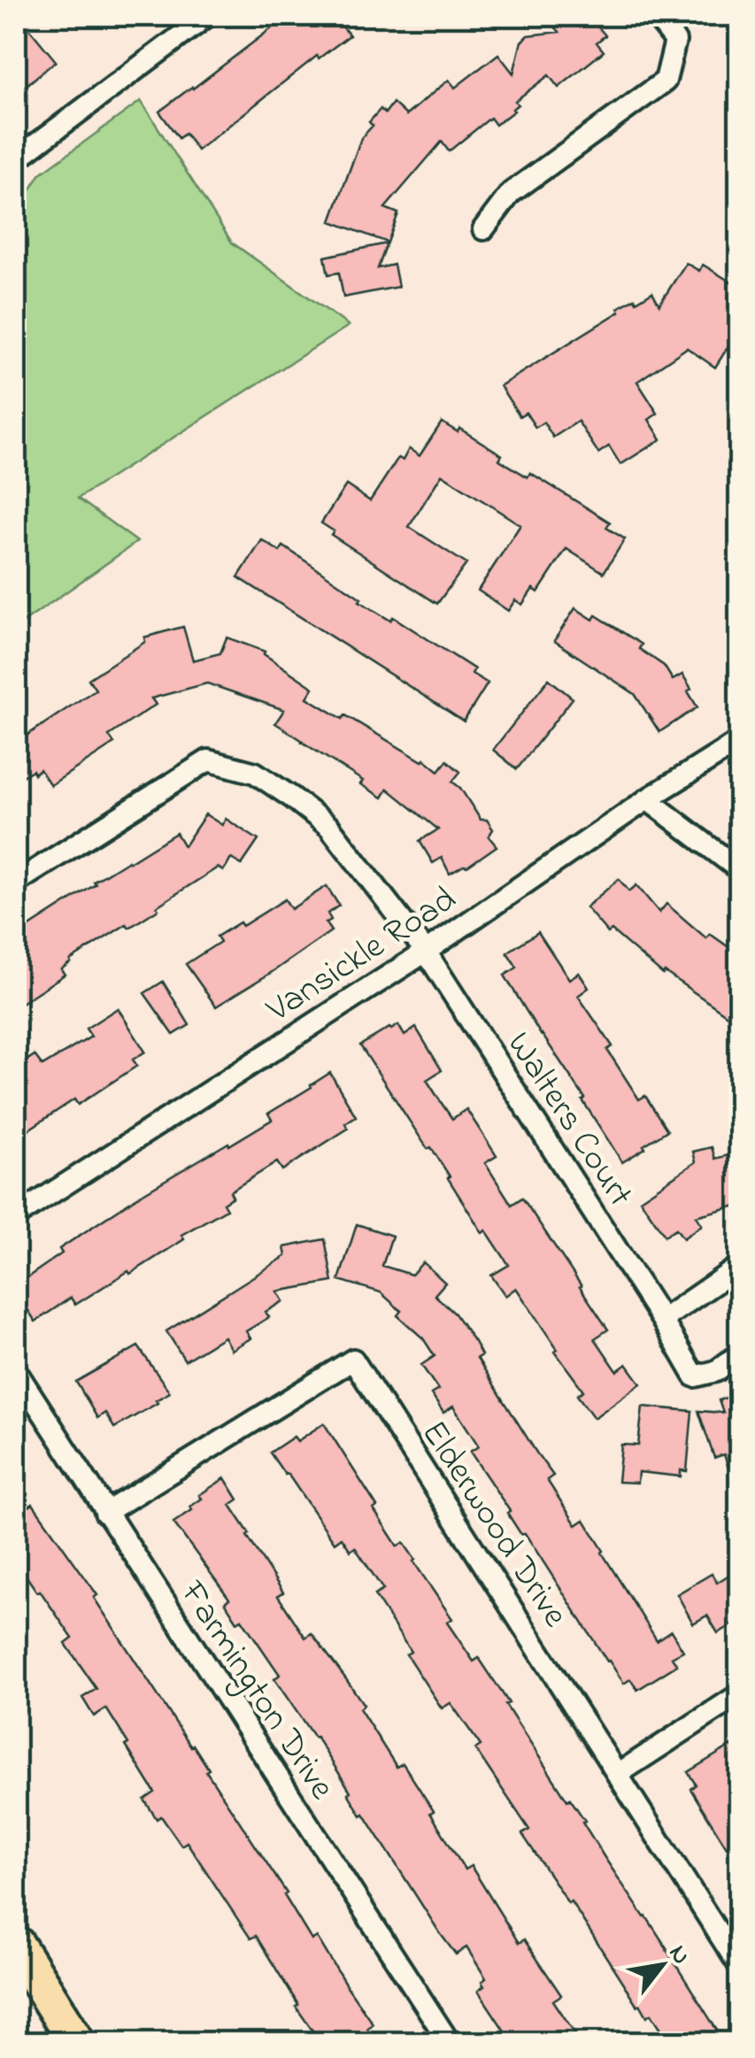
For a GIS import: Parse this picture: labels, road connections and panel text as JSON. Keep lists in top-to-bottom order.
{
  "streets": {
    "street": [
      "Vansickle Road",
      "Walters Court",
      "Elderwood Drive",
      "Farmington Drive"
    ]
  },
  "crossings": [
    ["Vansickle Road", "Walters Court"],
    ["Elderwood Drive", "Farmington Drive"]
  ],
  "north": "top right"
}
